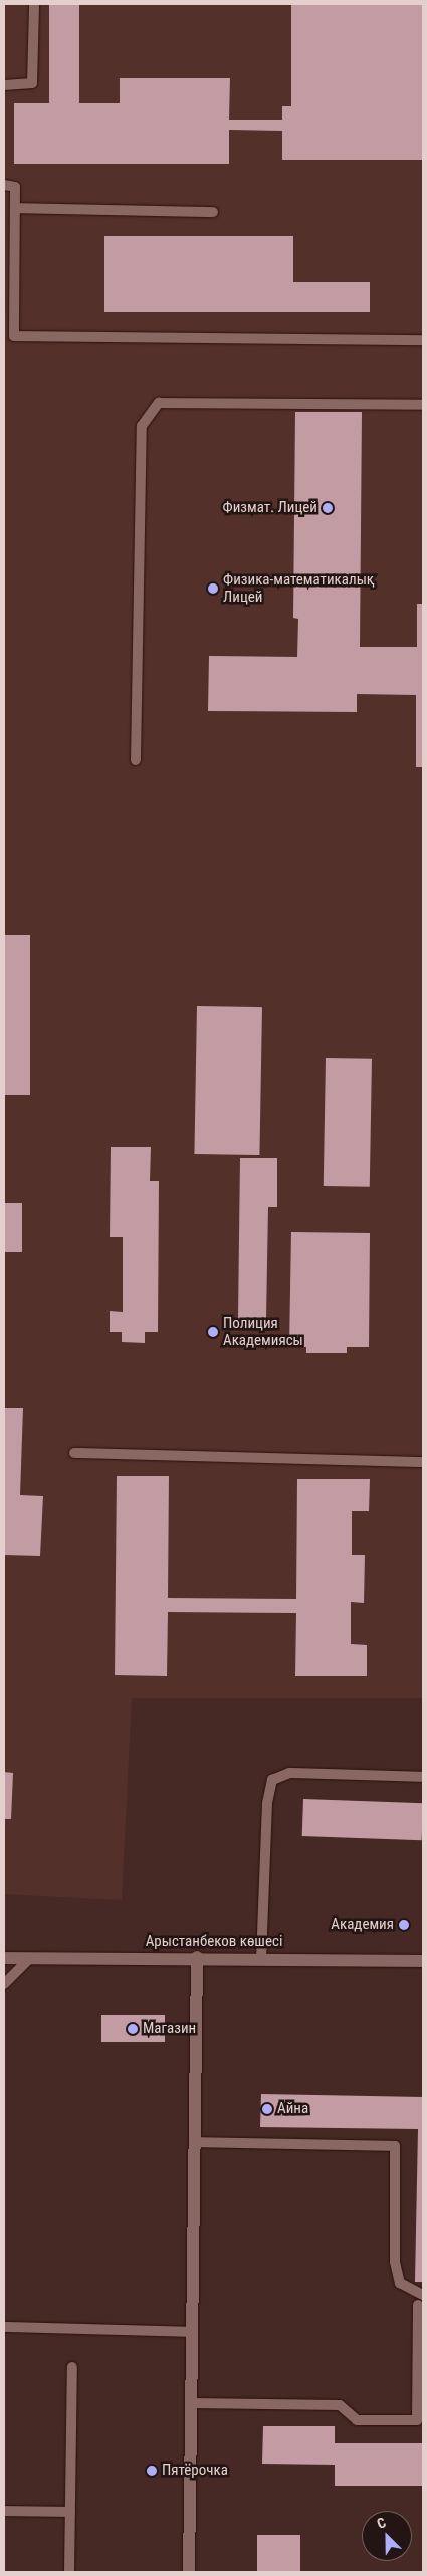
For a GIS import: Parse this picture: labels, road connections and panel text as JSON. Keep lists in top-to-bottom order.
{
  "streets": {
    "street": ["Арыстанбеков көшесі"]
  },
  "places": [
    "Физмат. Лицей",
    "Физика-математикалық Лицей",
    "Полиция Академиясы",
    "Академия",
    "Магазин",
    "Айна",
    "Пятёрочка"
  ],
  "north": "top left"
}
